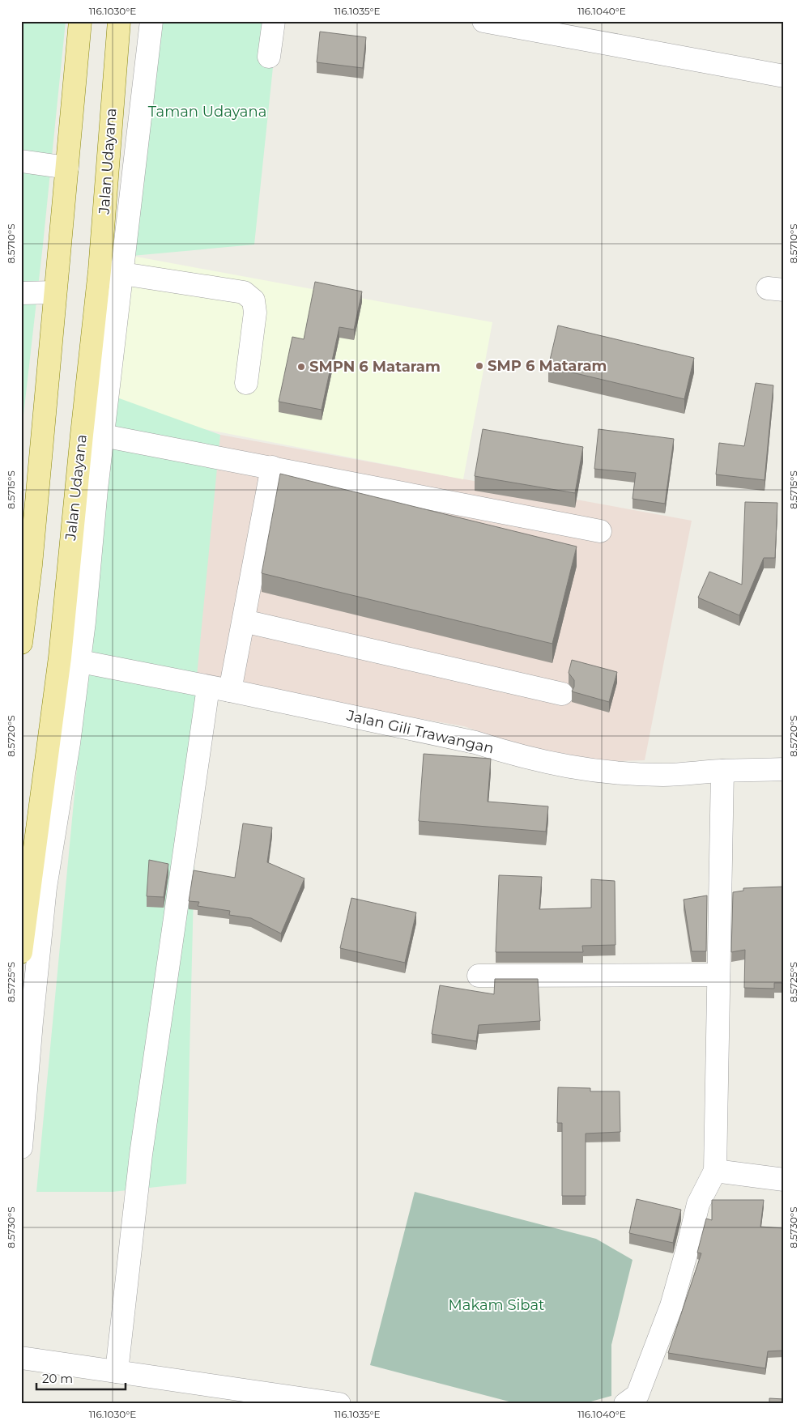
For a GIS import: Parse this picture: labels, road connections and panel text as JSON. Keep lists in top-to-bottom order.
{
  "streets": {
    "main road": ["Jalan Udayana"],
    "street": ["Jalan Gili Trawangan"]
  },
  "crossings": [
    ["Jalan Udayana", "Jalan Gili Trawangan"]
  ],
  "parks": ["Taman Udayana", "Makam Sibat"],
  "places": ["SMP 6 Mataram", "SMPN 6 Mataram"],
  "scale_bar": "20 m",
  "coordinates": [
    "116.1030°E",
    "116.1035°E",
    "116.1040°E",
    "8.5710°S",
    "8.5715°S",
    "8.5720°S",
    "8.5725°S",
    "8.5730°S"
  ]
}
